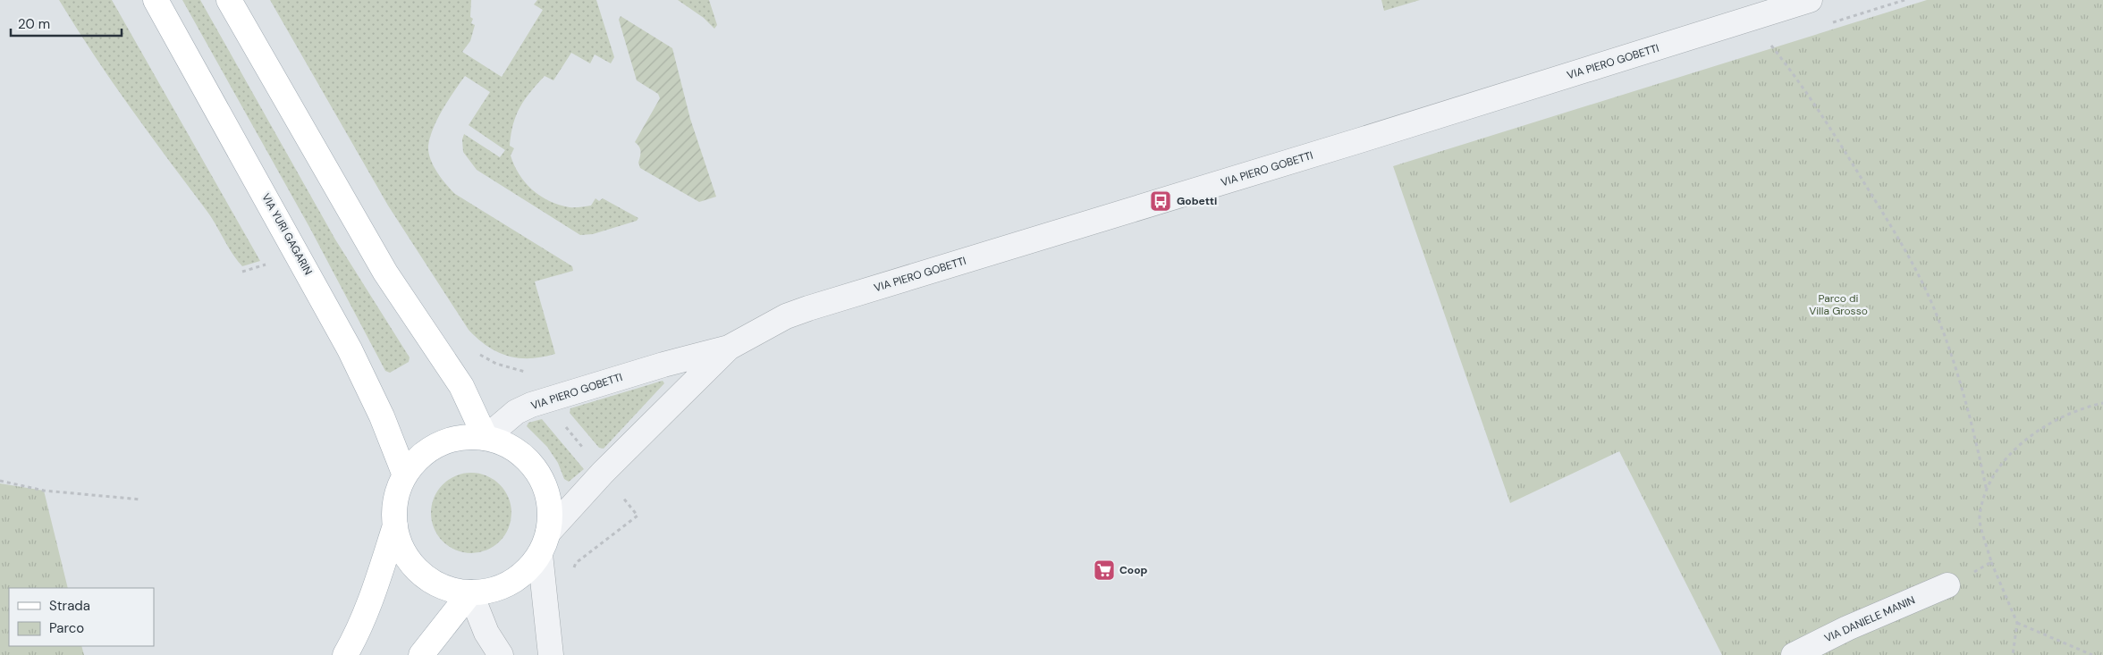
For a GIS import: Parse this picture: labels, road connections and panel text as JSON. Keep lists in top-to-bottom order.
{
  "streets": {
    "main road": ["VIA YURI GAGARIN"],
    "street": ["VIA PIERO GOBETTI", "VIA DANIELE MANIN"]
  },
  "crossings": [
    ["VIA PIERO GOBETTI", "VIA YURI GAGARIN"]
  ],
  "parks": ["Parco di Villa Grosso"],
  "places": {
    "bus stop": ["Gobetti"],
    "supermarket": ["Coop"]
  },
  "legend": ["Strada", "Parco"],
  "scale_bar": "20 m"
}
